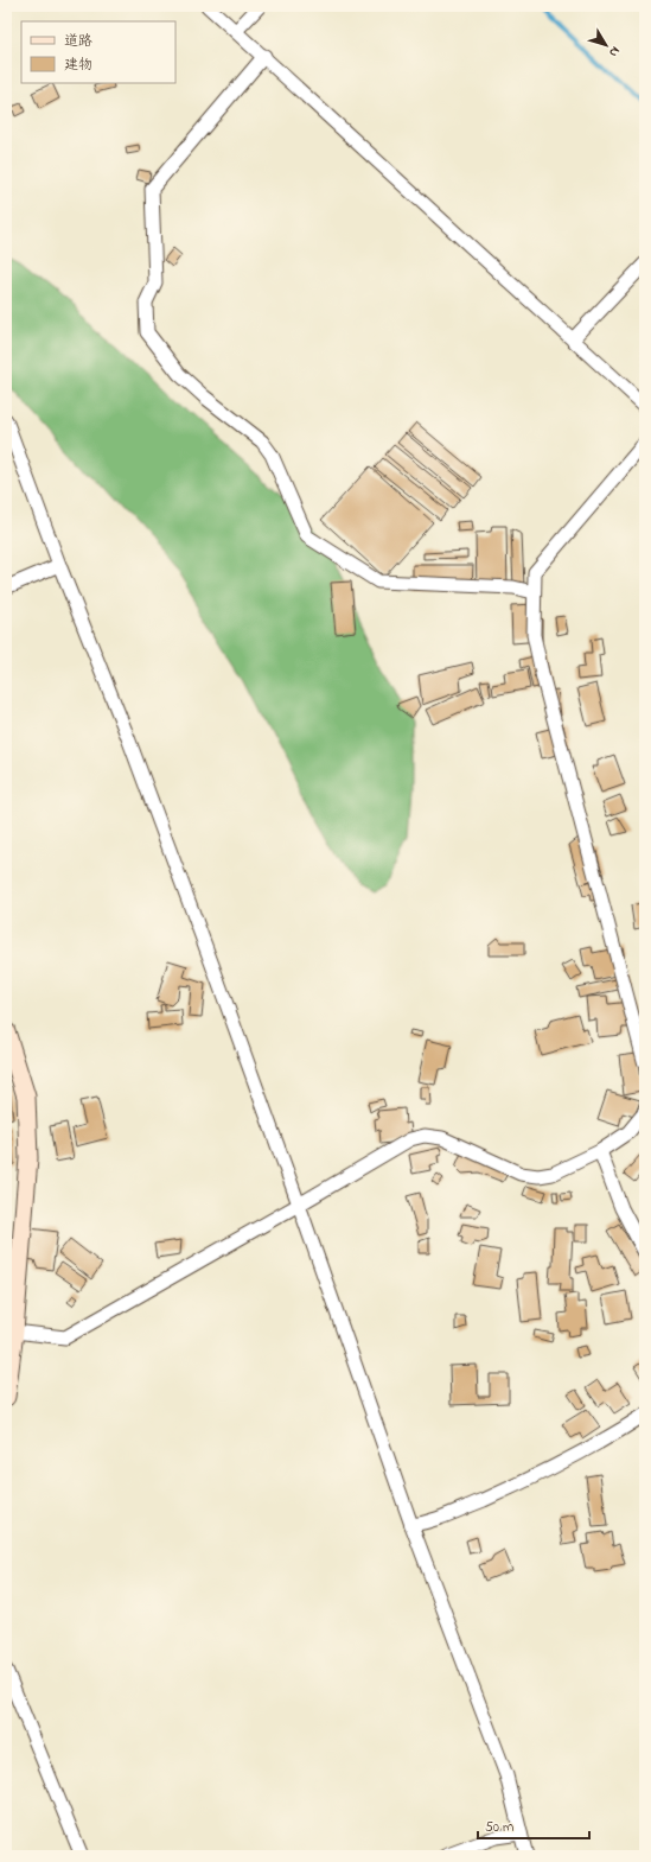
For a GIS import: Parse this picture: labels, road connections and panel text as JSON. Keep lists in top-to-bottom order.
{
  "legend": ["道路", "建物"],
  "scale_bar": "50 m",
  "north": "bottom right"
}
